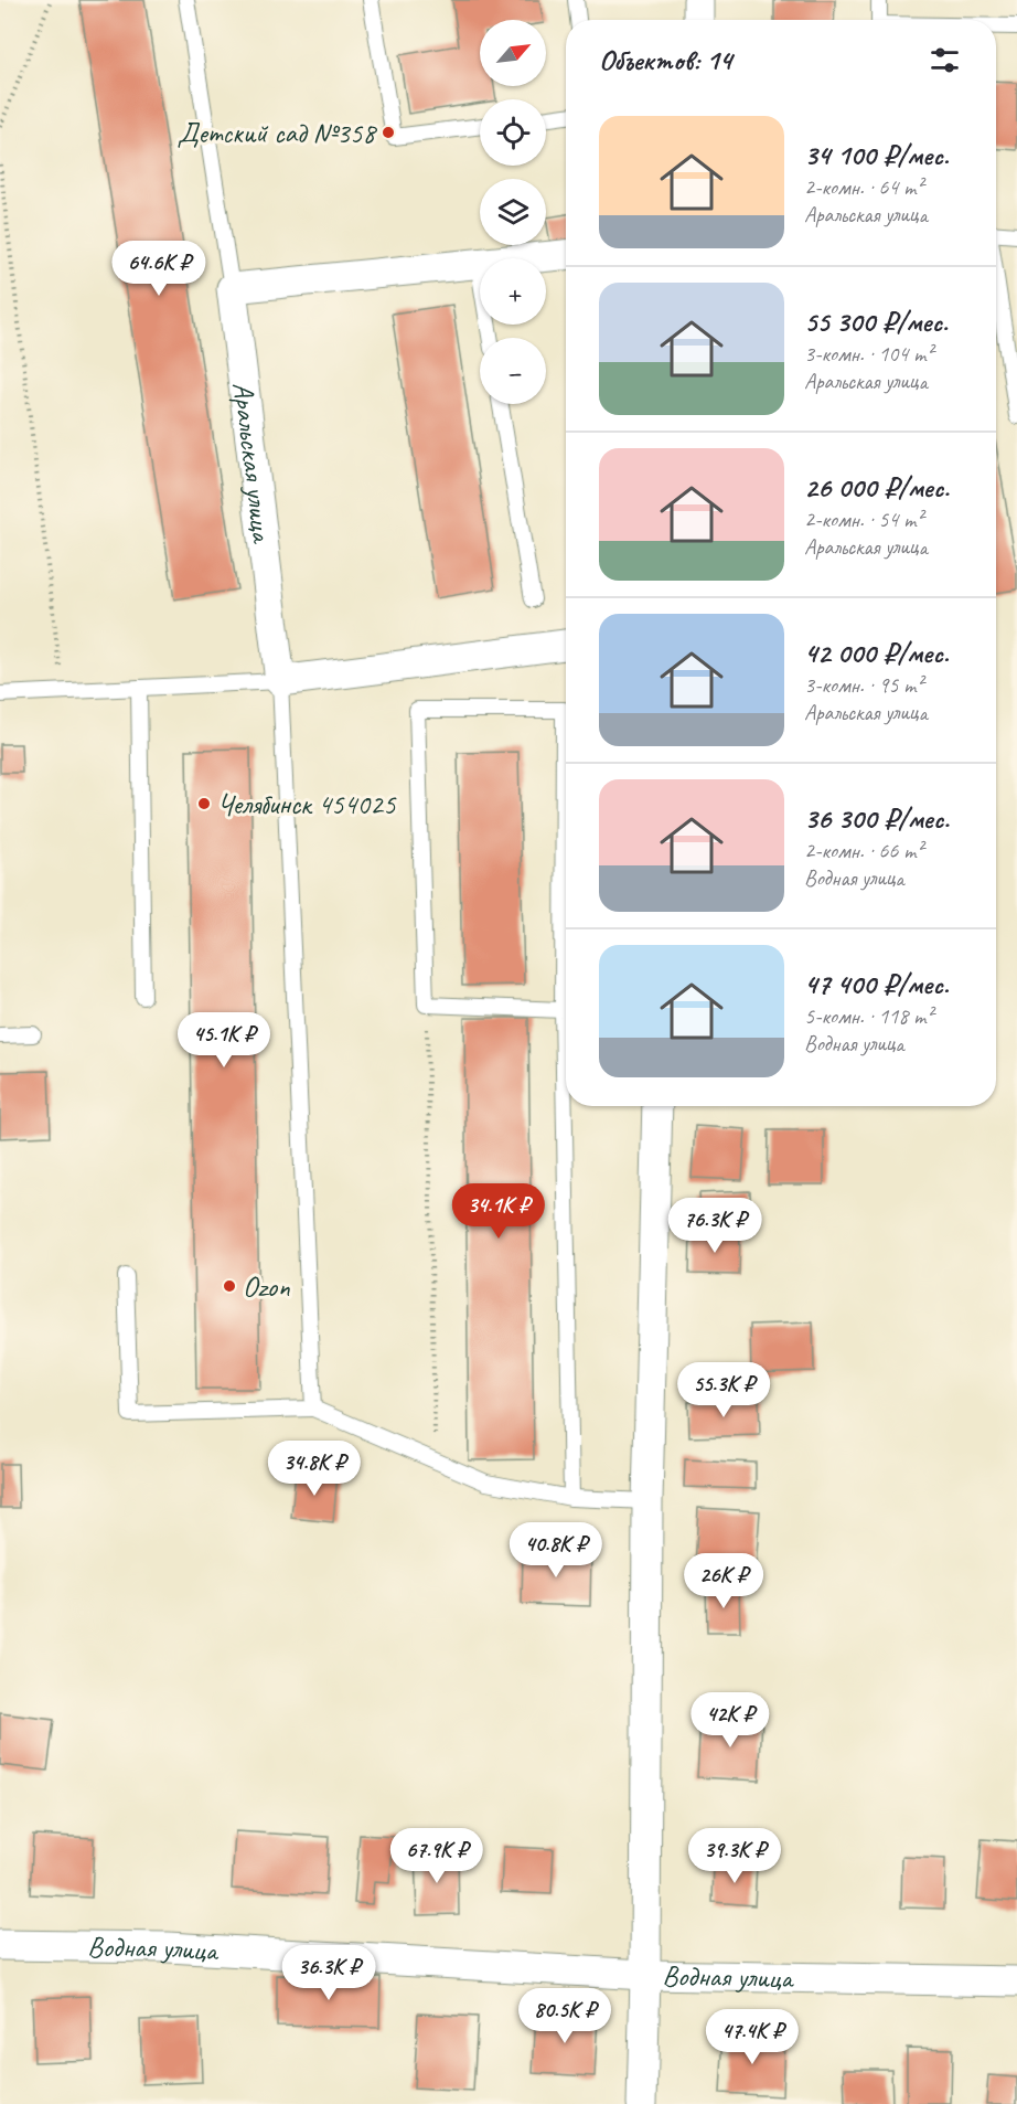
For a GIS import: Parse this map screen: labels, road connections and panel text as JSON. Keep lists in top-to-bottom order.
{
  "streets": {
    "street": ["Аральская улица", "Водная улица"]
  },
  "places": ["Детский сад №358", "Челябинск 454025", "Ozon"],
  "north": "top right",
  "page": {
    "map_buttons": ["+", "−"],
    "heading": "Объектов: 14",
    "list": [
      {
        "name": "34 100 ₽/мес.",
        "note": "2-комн. · 64 m² · Аральская улица"
      },
      {
        "name": "55 300 ₽/мес.",
        "note": "3-комн. · 104 m² · Аральская улица"
      },
      {
        "name": "26 000 ₽/мес.",
        "note": "2-комн. · 54 m² · Аральская улица"
      },
      {
        "name": "42 000 ₽/мес.",
        "note": "3-комн. · 95 m² · Аральская улица"
      },
      {
        "name": "36 300 ₽/мес.",
        "note": "2-комн. · 66 m² · Водная улица"
      },
      {
        "name": "47 400 ₽/мес.",
        "note": "5-комн. · 118 m² · Водная улица"
      }
    ],
    "price": [
      "64.6K ₽",
      "45.1K ₽",
      "34.1K ₽",
      "76.3K ₽",
      "55.3K ₽",
      "34.8K ₽",
      "40.8K ₽",
      "26K ₽",
      "42K ₽",
      "67.9K ₽",
      "39.3K ₽",
      "36.3K ₽",
      "80.5K ₽",
      "47.4K ₽"
    ]
  }
}
